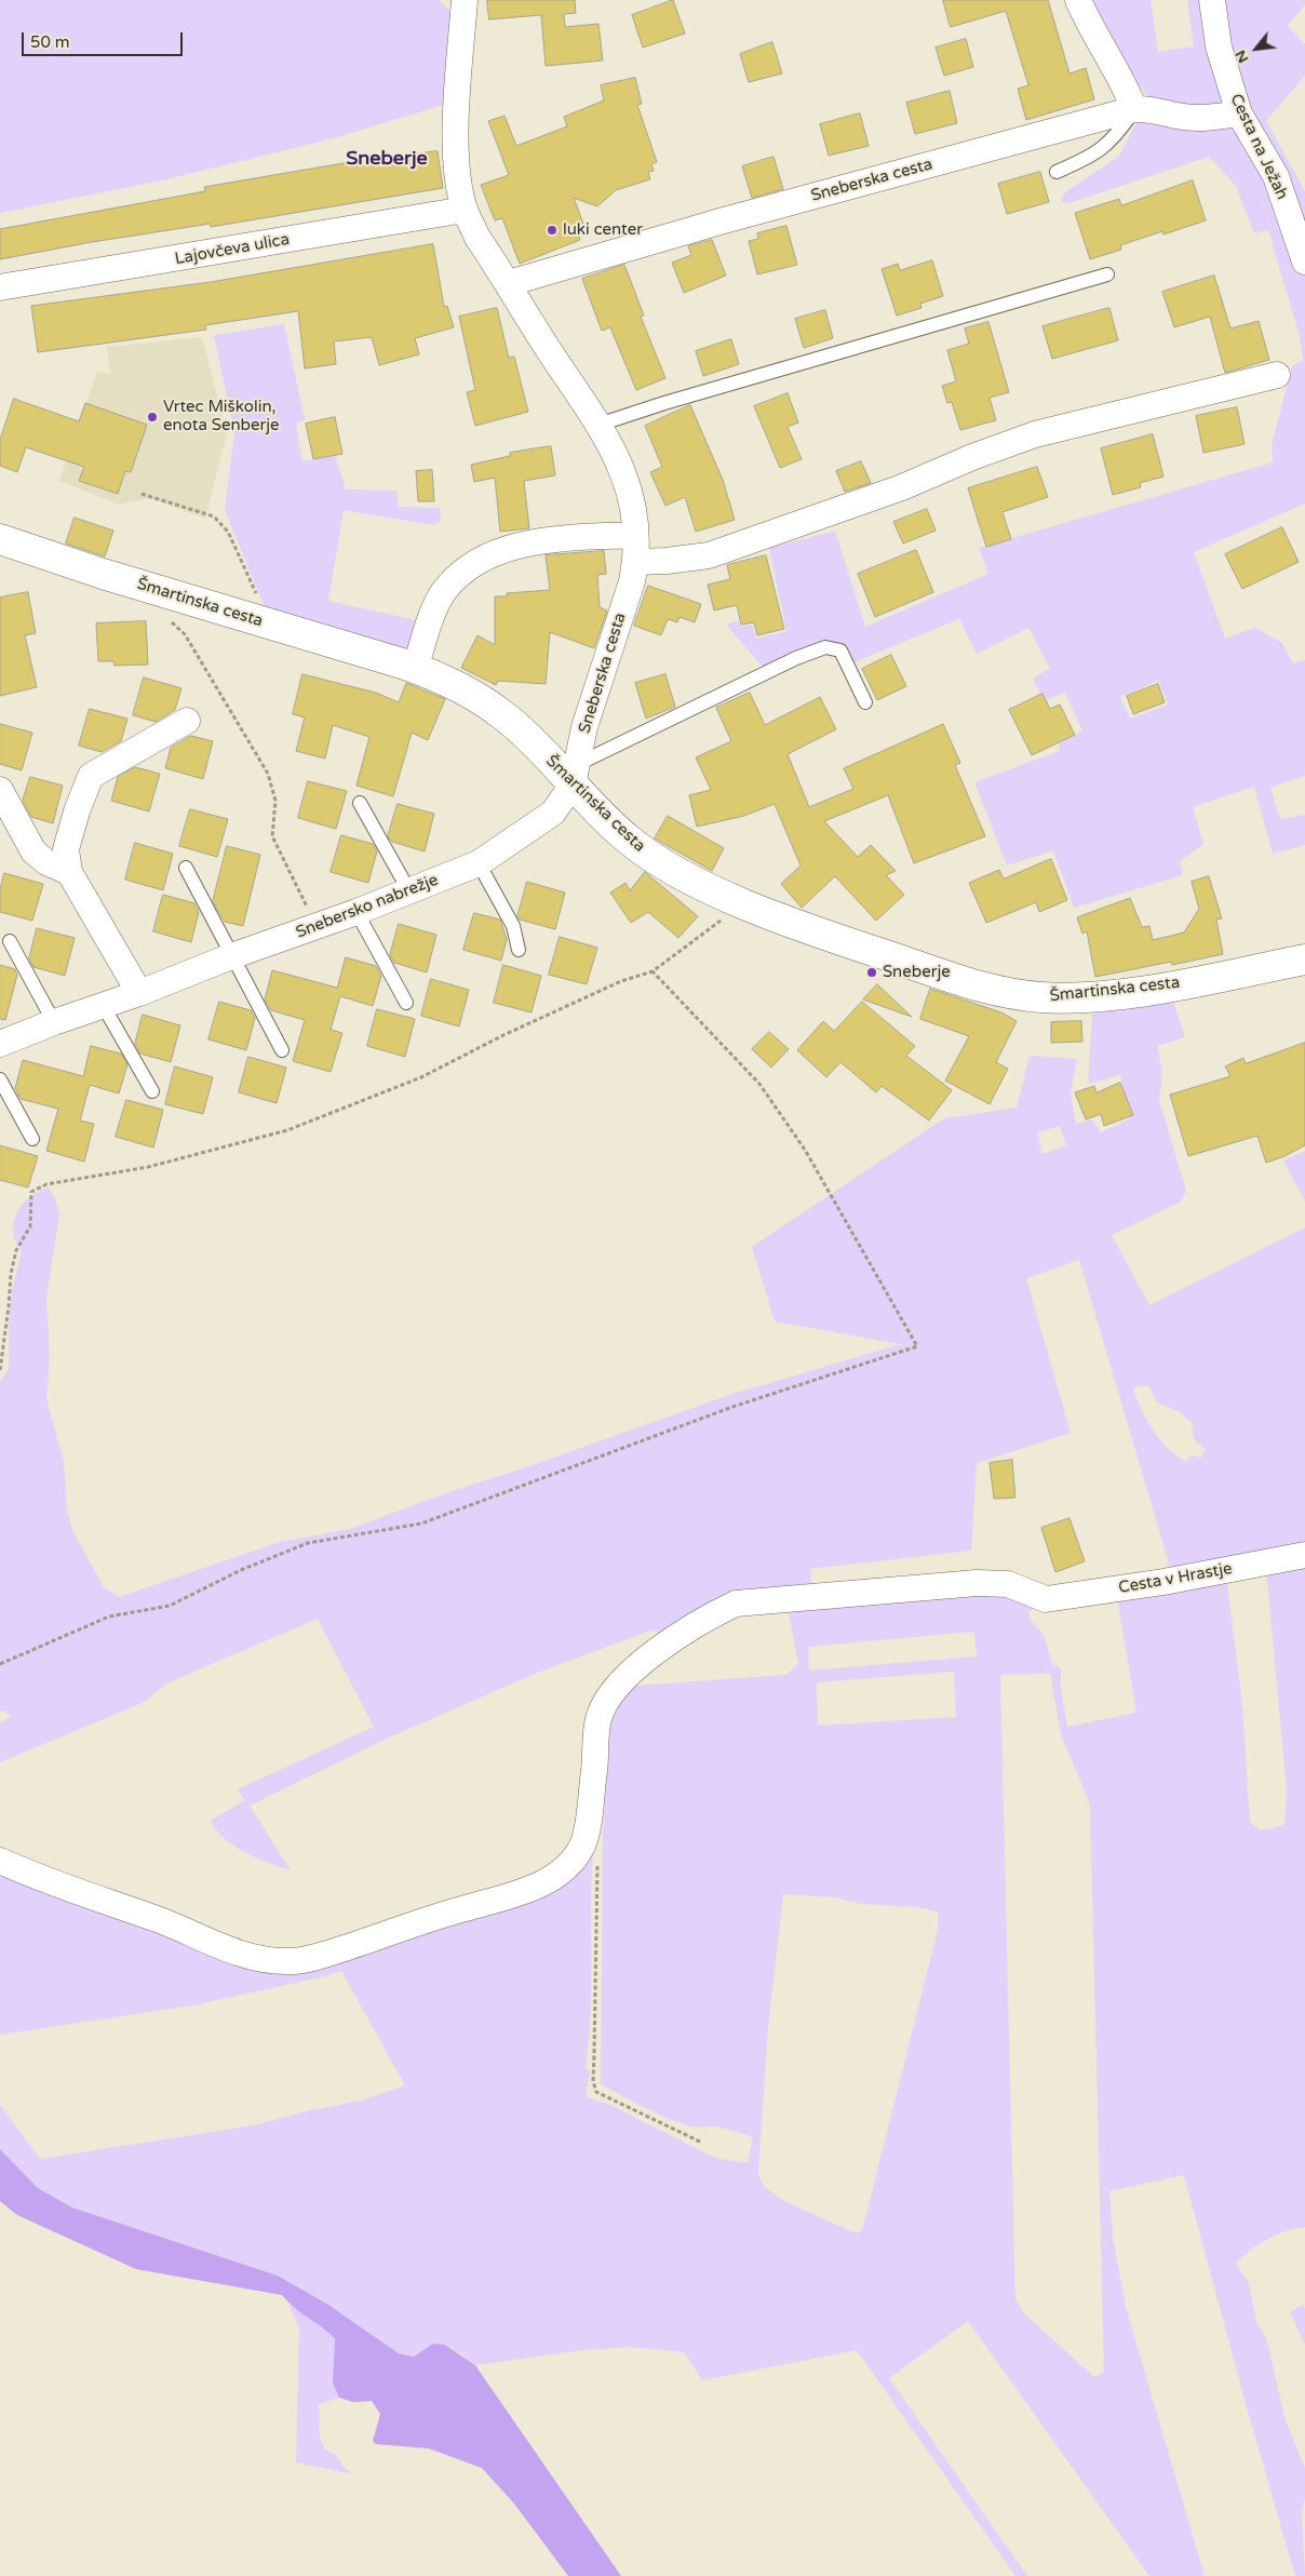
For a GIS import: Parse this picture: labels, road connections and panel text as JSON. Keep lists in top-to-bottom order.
{
  "streets": {
    "main road": ["Šmartinska cesta"],
    "street": [
      "Cesta na Ježah",
      "Sneberska cesta",
      "Lajovčeva ulica",
      "Snebersko nabrežje",
      "Cesta v Hrastje"
    ]
  },
  "crossings": [
    ["Cesta na Ježah", "Sneberska cesta"],
    ["Sneberska cesta", "Lajovčeva ulica"],
    ["Sneberska cesta", "Šmartinska cesta"],
    ["Sneberska cesta", "Snebersko nabrežje"],
    ["Šmartinska cesta", "Snebersko nabrežje"]
  ],
  "districts": ["Sneberje"],
  "places": ["luki center", "Vrtec Miškolin, enota Senberje", "Sneberje"],
  "scale_bar": "50 m",
  "north": "bottom left"
}
